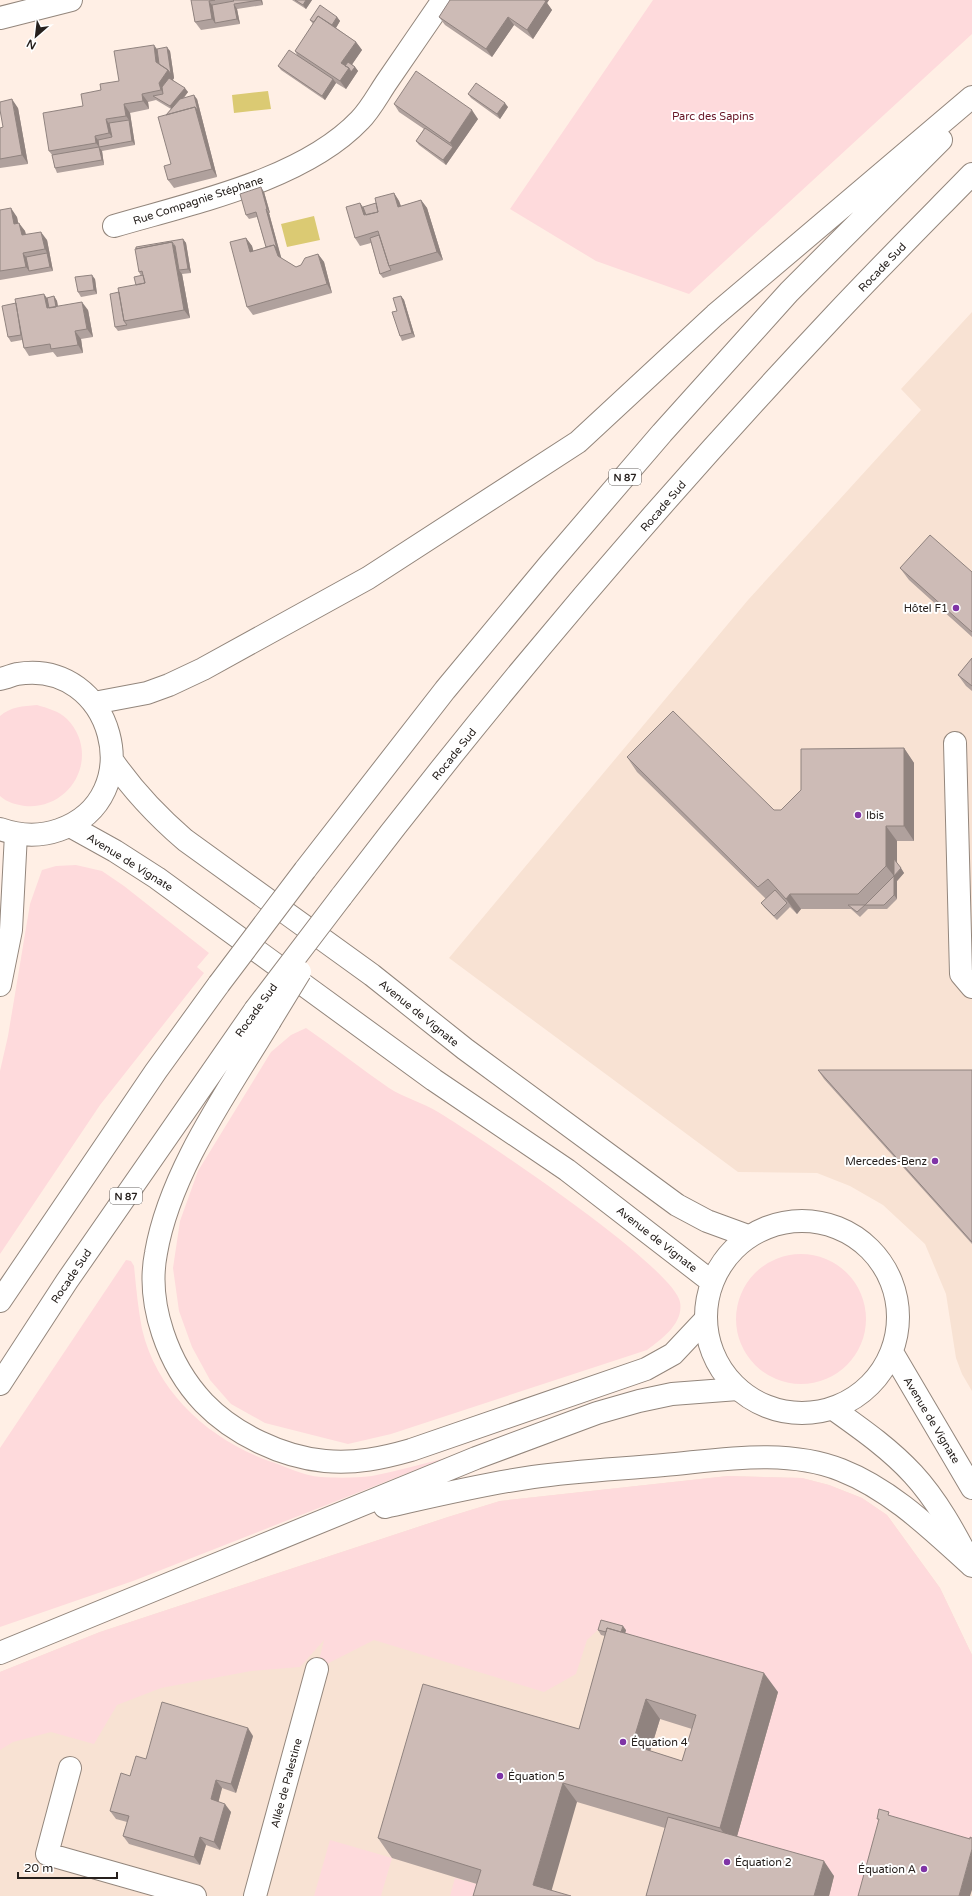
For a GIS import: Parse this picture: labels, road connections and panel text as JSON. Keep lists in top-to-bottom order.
{
  "streets": {
    "main road": [
      "Rue Compagnie Stéphane",
      "Rocade Sud",
      "N 87",
      "Avenue de Vignate",
      "Allée de Palestine"
    ]
  },
  "parks": ["Parc des Sapins"],
  "places": [
    "Hôtel F1",
    "Ibis",
    "Mercedes-Benz",
    "Équation 4",
    "Équation 5",
    "Équation 2",
    "Équation A"
  ],
  "scale_bar": "20 m",
  "north": "bottom left"
}
